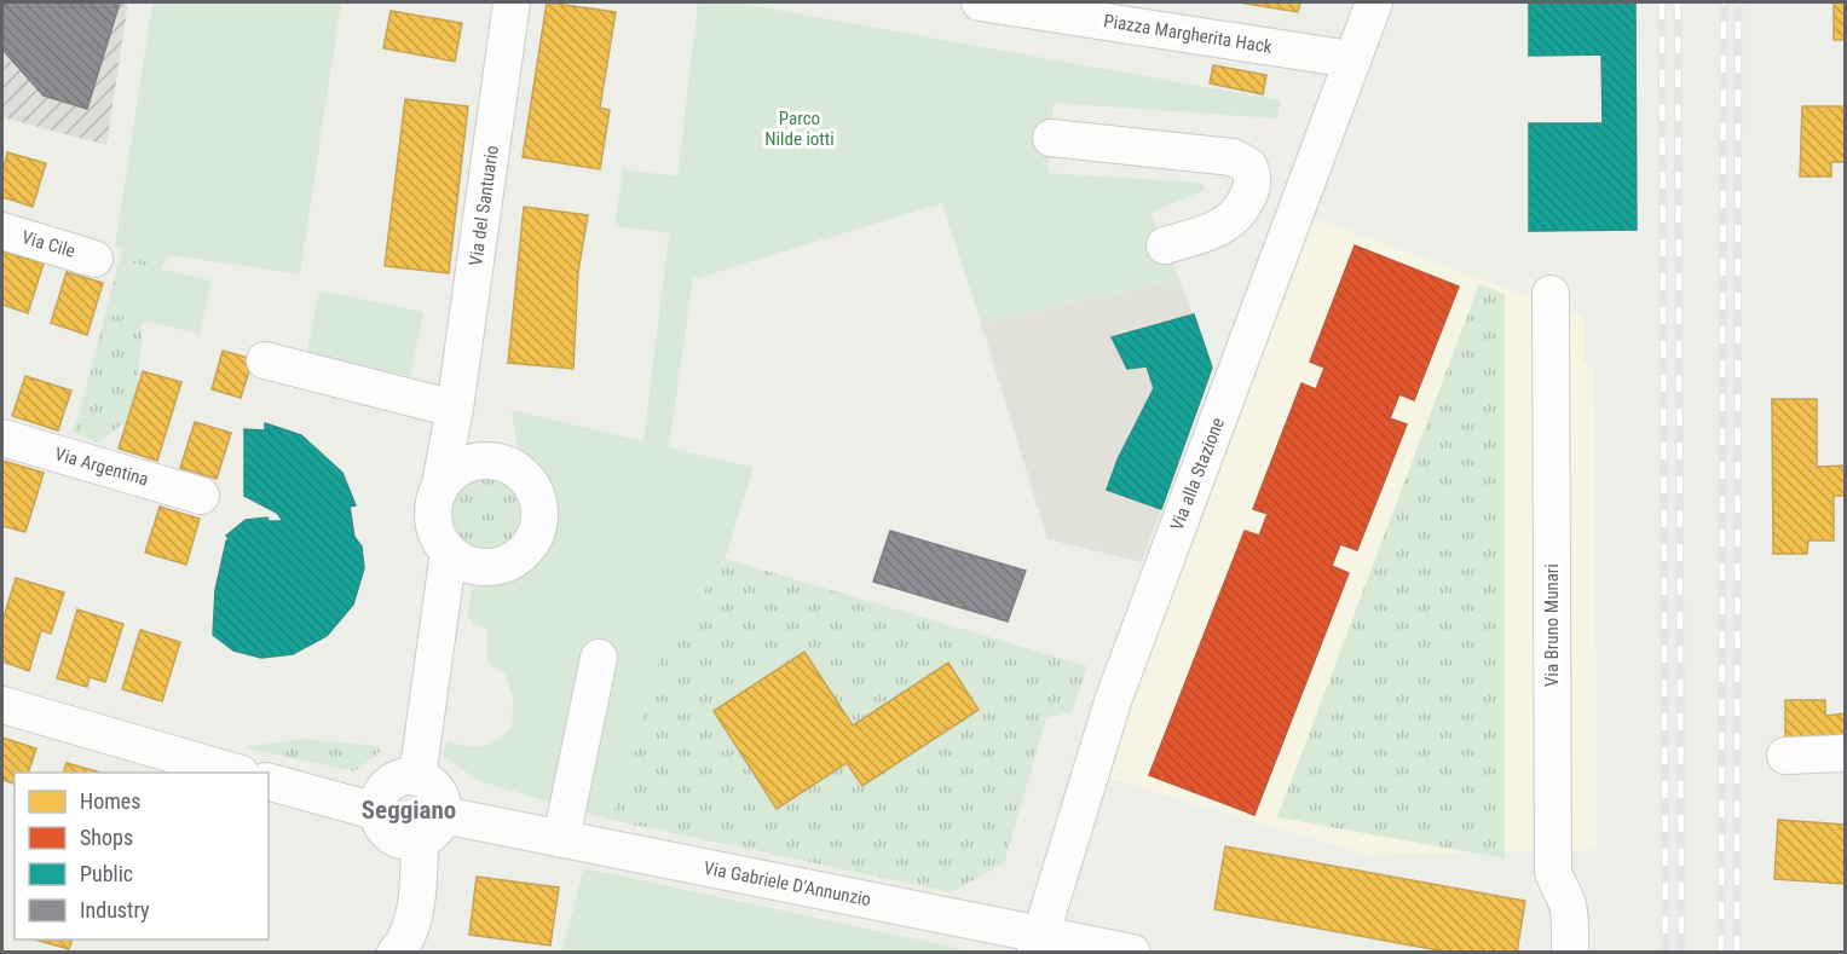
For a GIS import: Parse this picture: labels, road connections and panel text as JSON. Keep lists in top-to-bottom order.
{
  "streets": {
    "street": [
      "Piazza Margherita Hack",
      "Via del Santuario",
      "Via Cile",
      "Via Argentina",
      "Via alla Stazione",
      "Via Bruno Munari",
      "Via Gabriele D'Annunzio"
    ]
  },
  "crossings": [
    ["Piazza Margherita Hack", "Via alla Stazione"],
    ["Via alla Stazione", "Via Gabriele D'Annunzio"]
  ],
  "districts": ["Seggiano"],
  "parks": ["Parco Nilde iotti"],
  "legend": [
    "Homes",
    "Shops",
    "Public",
    "Industry"
  ]
}
